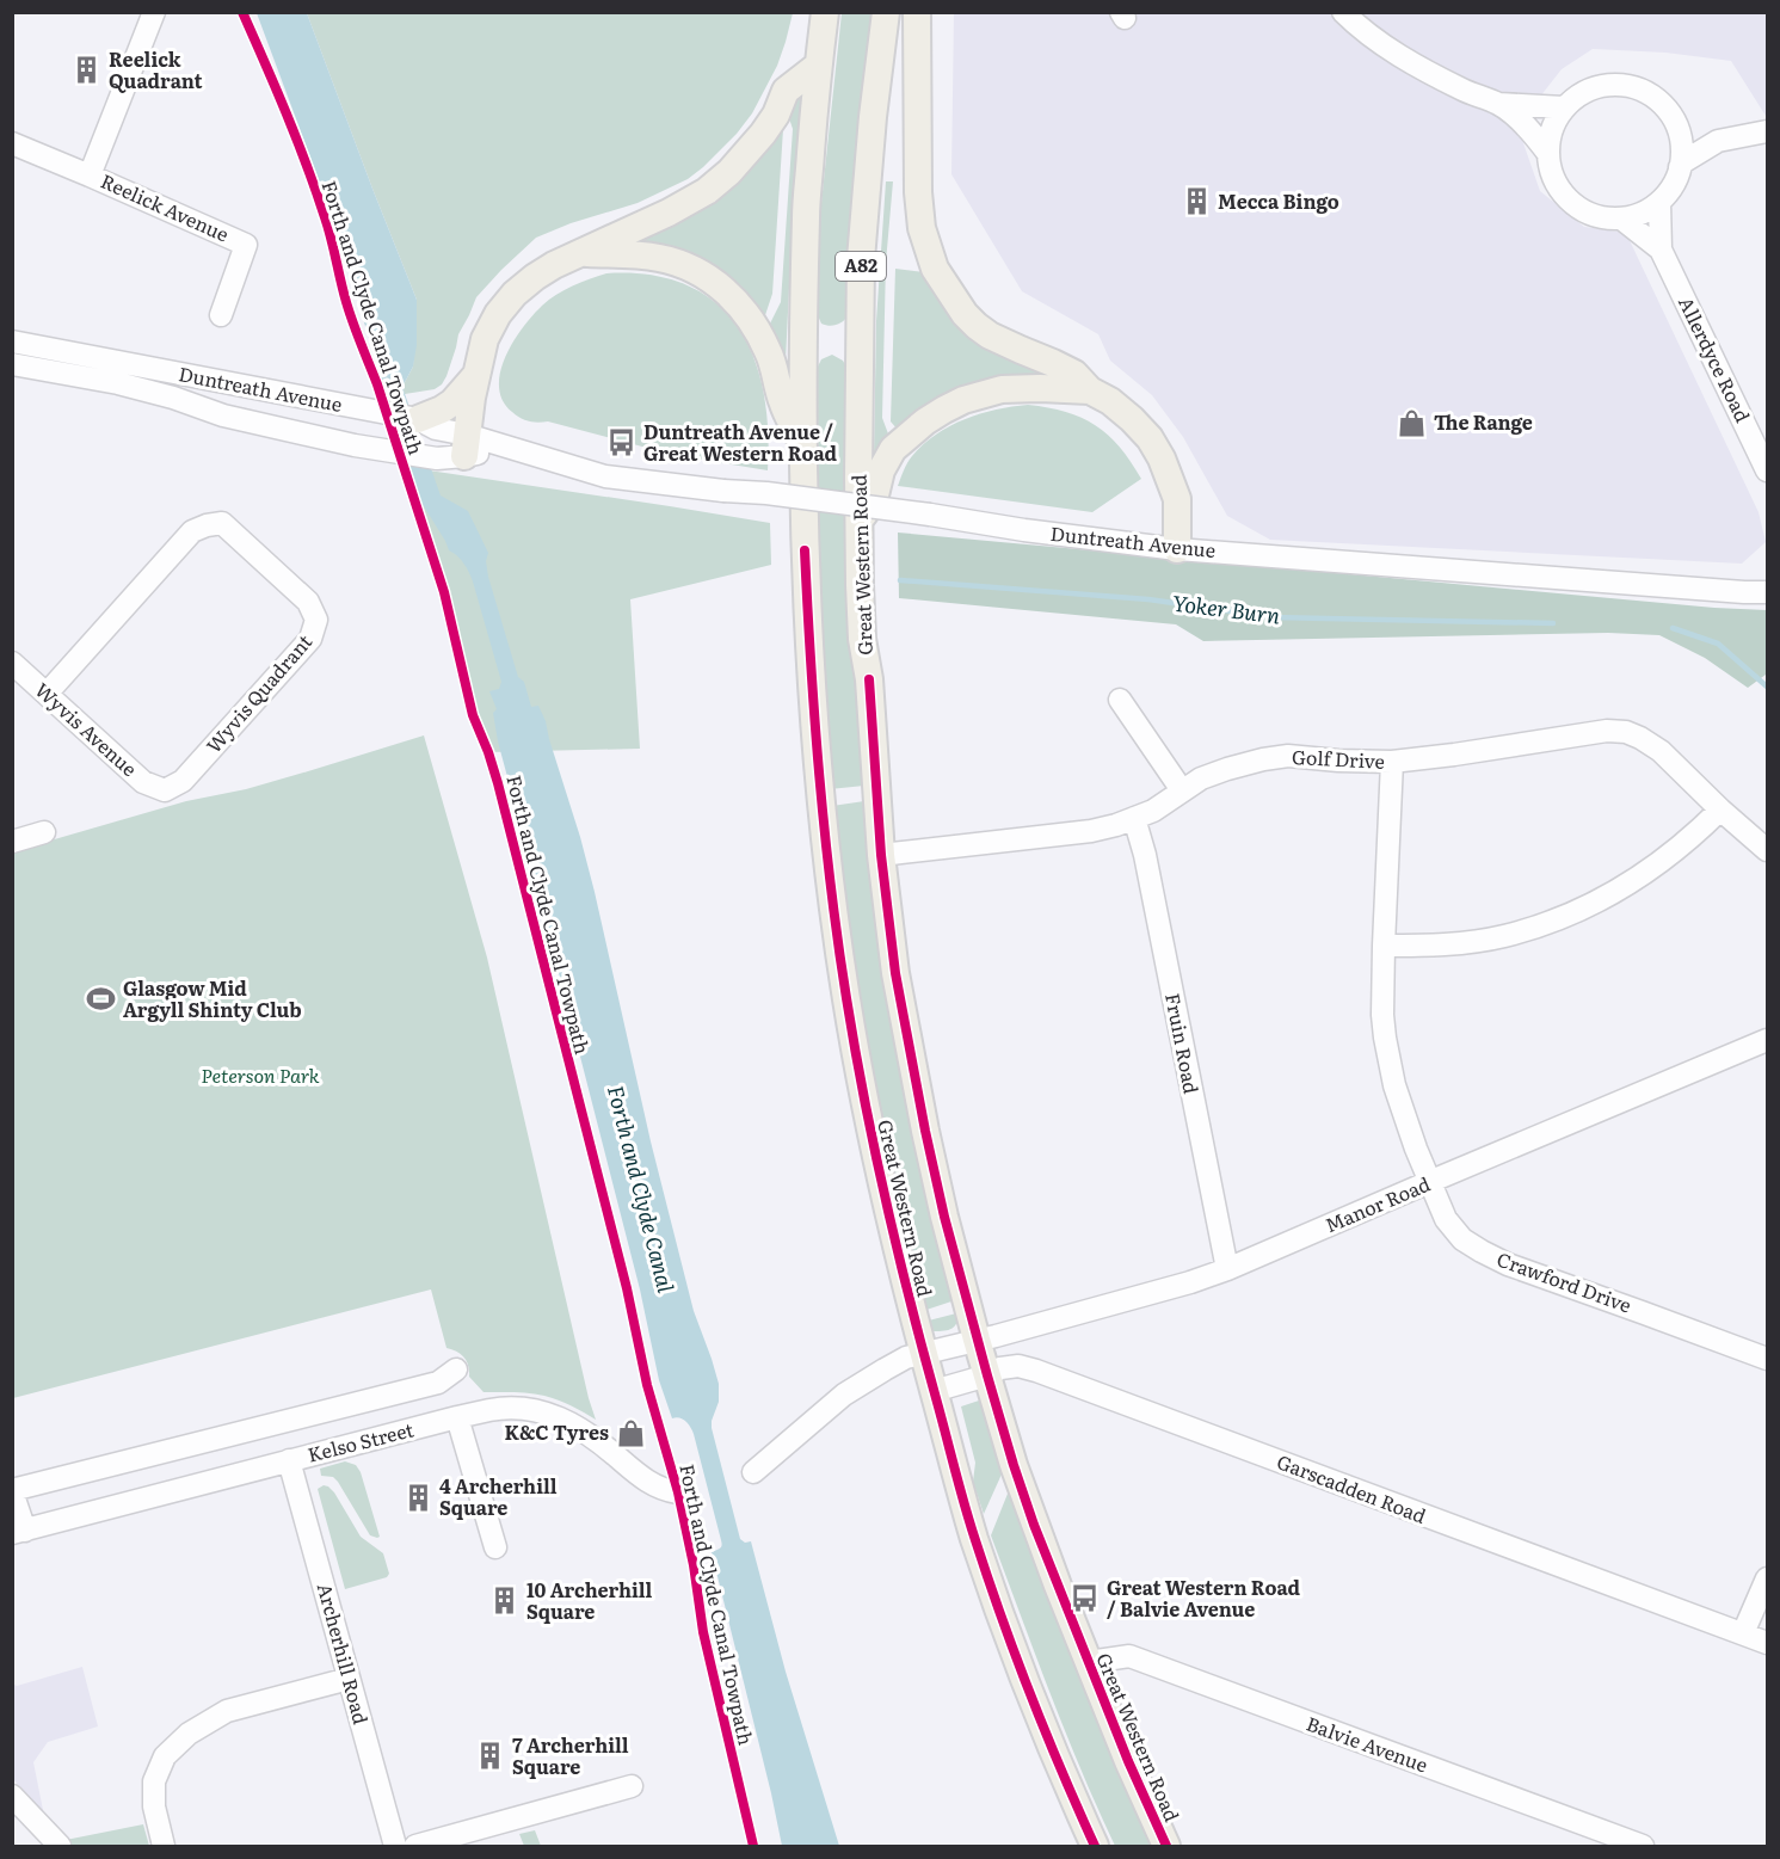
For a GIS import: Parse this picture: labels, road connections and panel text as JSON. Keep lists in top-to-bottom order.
{
  "streets": {
    "main road": ["A82", "Great Western Road"],
    "street": [
      "Reelick Avenue",
      "Allerdyce Road",
      "Duntreath Avenue",
      "Wyvis Quadrant",
      "Wyvis Avenue",
      "Golf Drive",
      "Fruin Road",
      "Manor Road",
      "Crawford Drive",
      "Kelso Street",
      "Garscadden Road",
      "Archerhill Road",
      "Balvie Avenue"
    ],
    "cycle path": ["Forth and Clyde Canal Towpath"]
  },
  "crossings": [
    ["Great Western Road", "Golf Drive"],
    ["Great Western Road", "Manor Road"],
    ["Great Western Road", "Garscadden Road"],
    ["Great Western Road", "Balvie Avenue"],
    ["Wyvis Quadrant", "Wyvis Avenue"],
    ["Golf Drive", "Fruin Road"],
    ["Golf Drive", "Crawford Drive"],
    ["Fruin Road", "Manor Road"],
    ["Manor Road", "Crawford Drive"],
    ["Kelso Street", "Archerhill Road"]
  ],
  "water": ["Yoker Burn", "Forth and Clyde Canal"],
  "parks": ["Peterson Park"],
  "places": {
    "building": [
      "Reelick Quadrant",
      "Mecca Bingo",
      "4 Archerhill Square",
      "10 Archerhill Square",
      "7 Archerhill Square"
    ],
    "shop": ["The Range", "K&C Tyres"],
    "bus stop": ["Duntreath Avenue / Great Western Road", "Great Western Road / Balvie Avenue"],
    "sports": ["Glasgow Mid Argyll Shinty Club"]
  }
}
